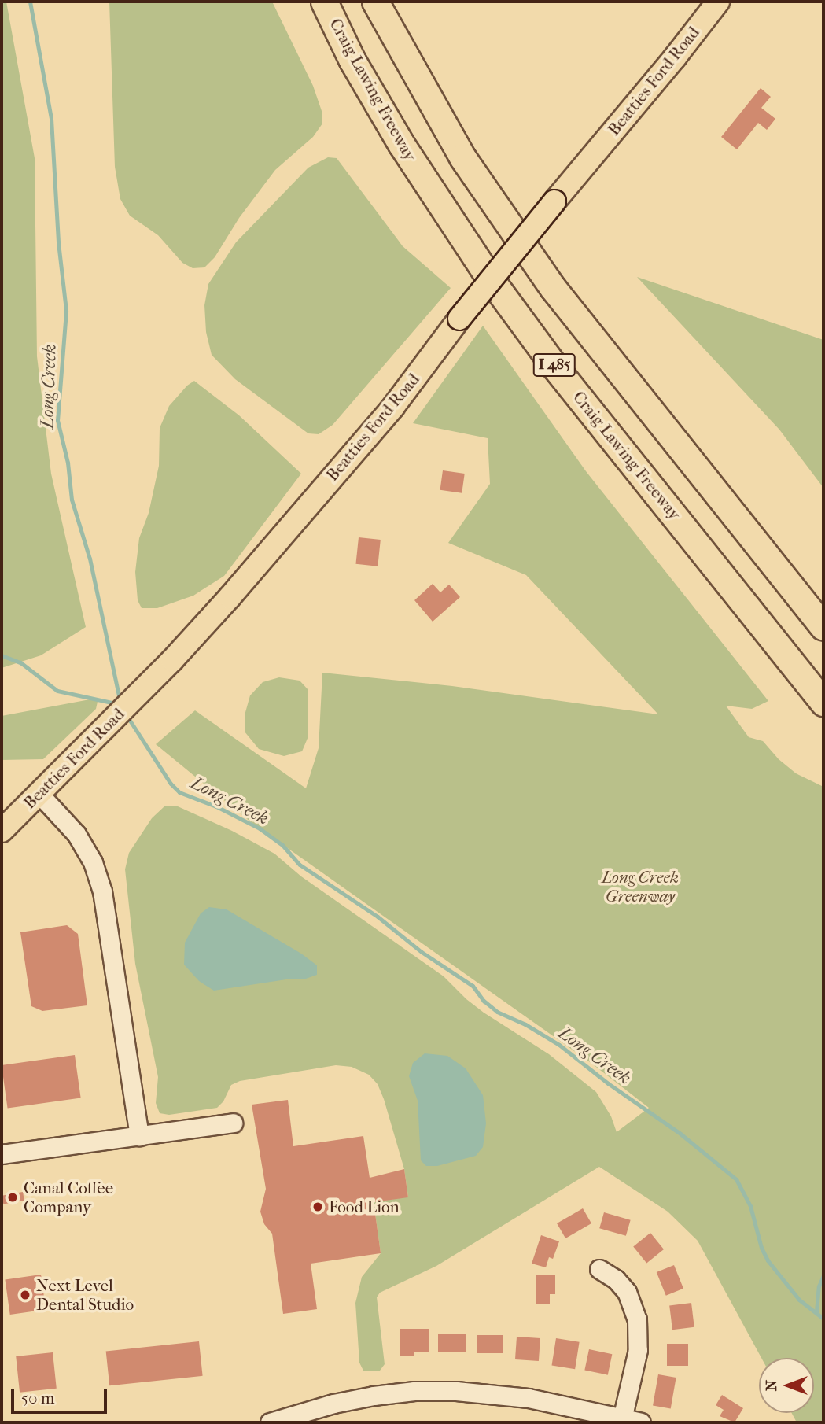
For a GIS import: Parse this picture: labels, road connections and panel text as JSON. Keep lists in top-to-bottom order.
{
  "streets": {
    "highway": ["Craig Lawing Freeway", "I 485"],
    "main road": ["Beatties Ford Road"]
  },
  "water": ["Long Creek"],
  "parks": ["Long Creek Greenway"],
  "places": ["Canal Coffee Company", "Food Lion", "Next Level Dental Studio"],
  "scale_bar": "50 m",
  "north": "left"
}
